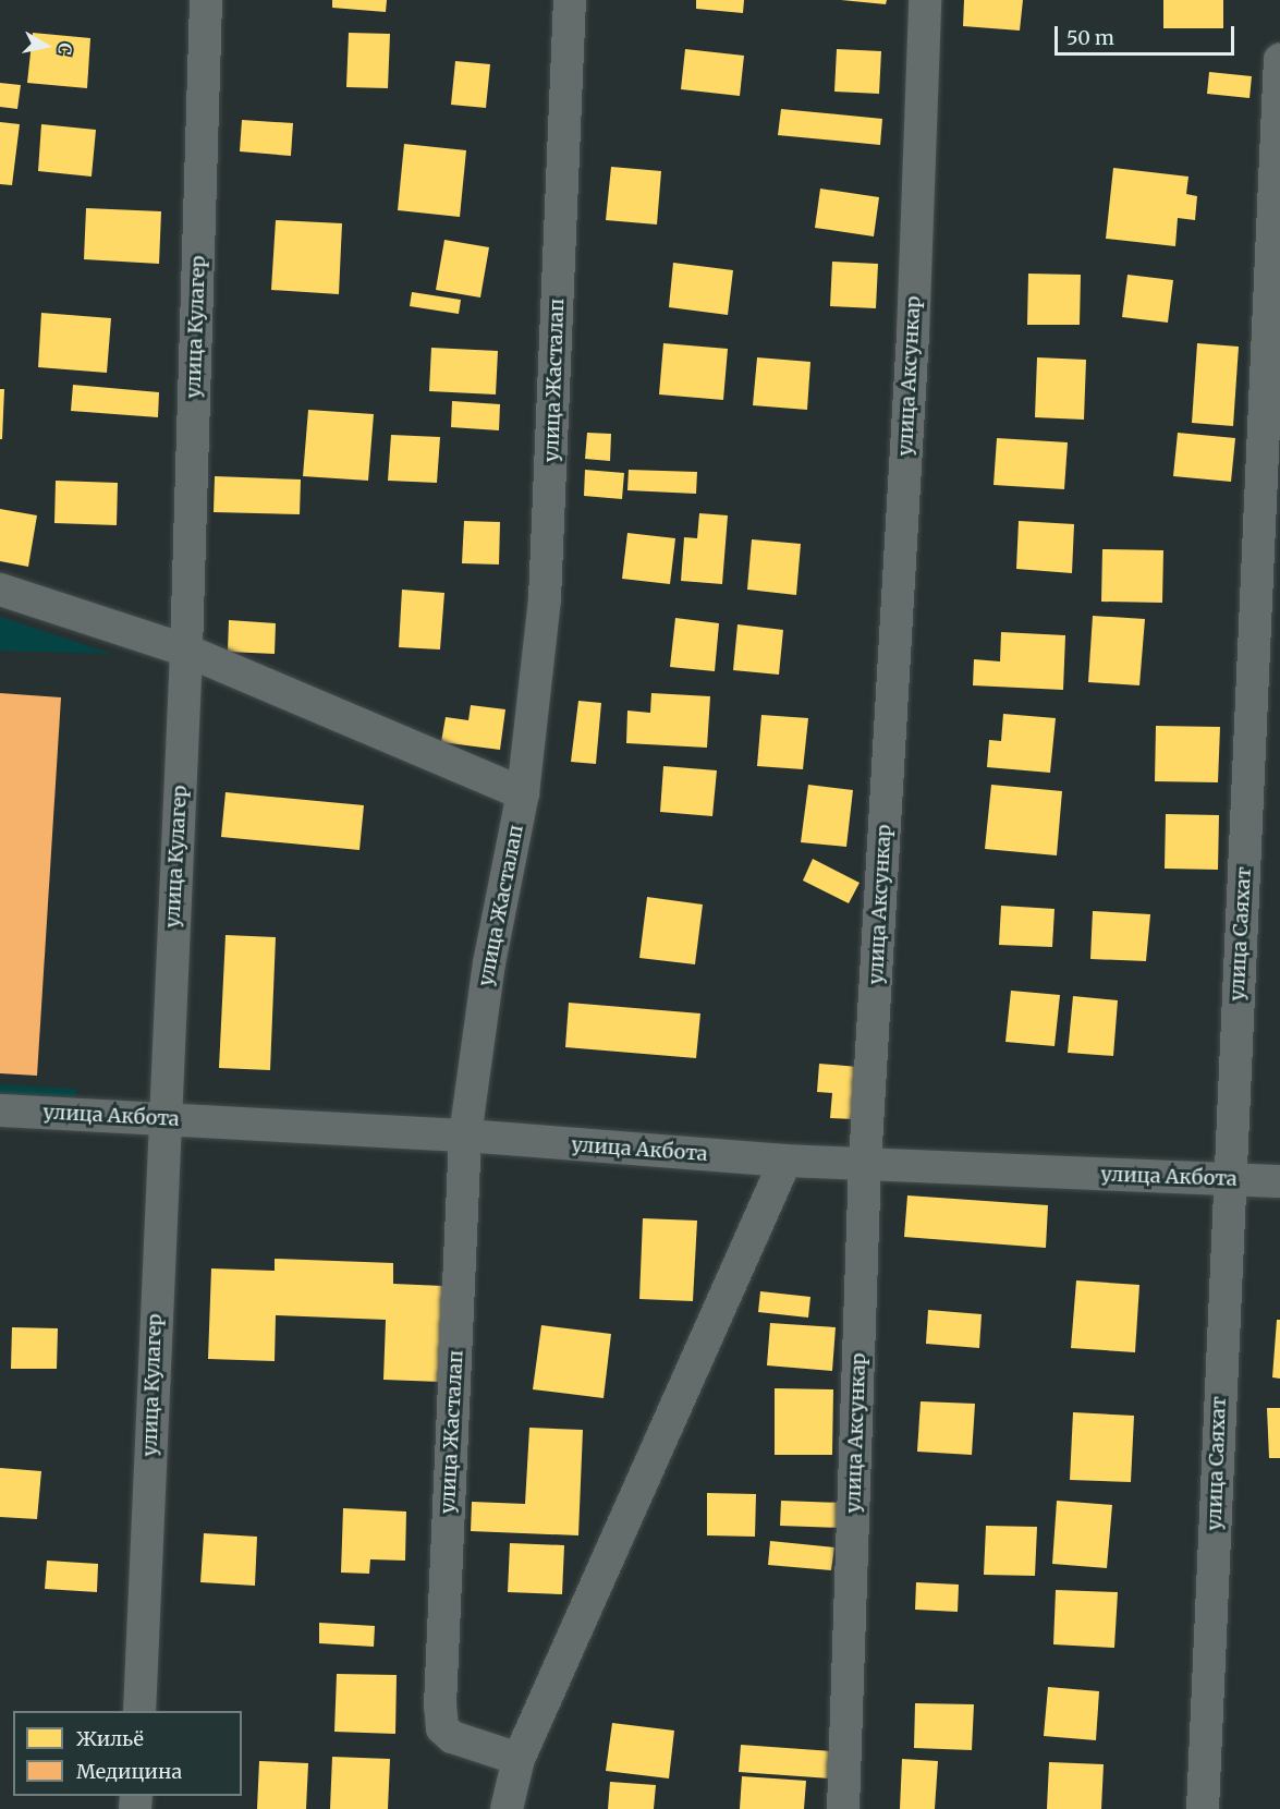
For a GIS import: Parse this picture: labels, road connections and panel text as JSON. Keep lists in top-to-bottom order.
{
  "streets": {
    "street": [
      "улица Кулагер",
      "улица Аксункар",
      "улица Жасталап",
      "улица Саяхат",
      "улица Акбота"
    ]
  },
  "crossings": [
    ["улица Кулагер", "улица Акбота"],
    ["улица Аксункар", "улица Акбота"],
    ["улица Жасталап", "улица Акбота"],
    ["улица Саяхат", "улица Акбота"]
  ],
  "legend": ["Жильё", "Медицина"],
  "scale_bar": "50 m",
  "north": "right"
}
